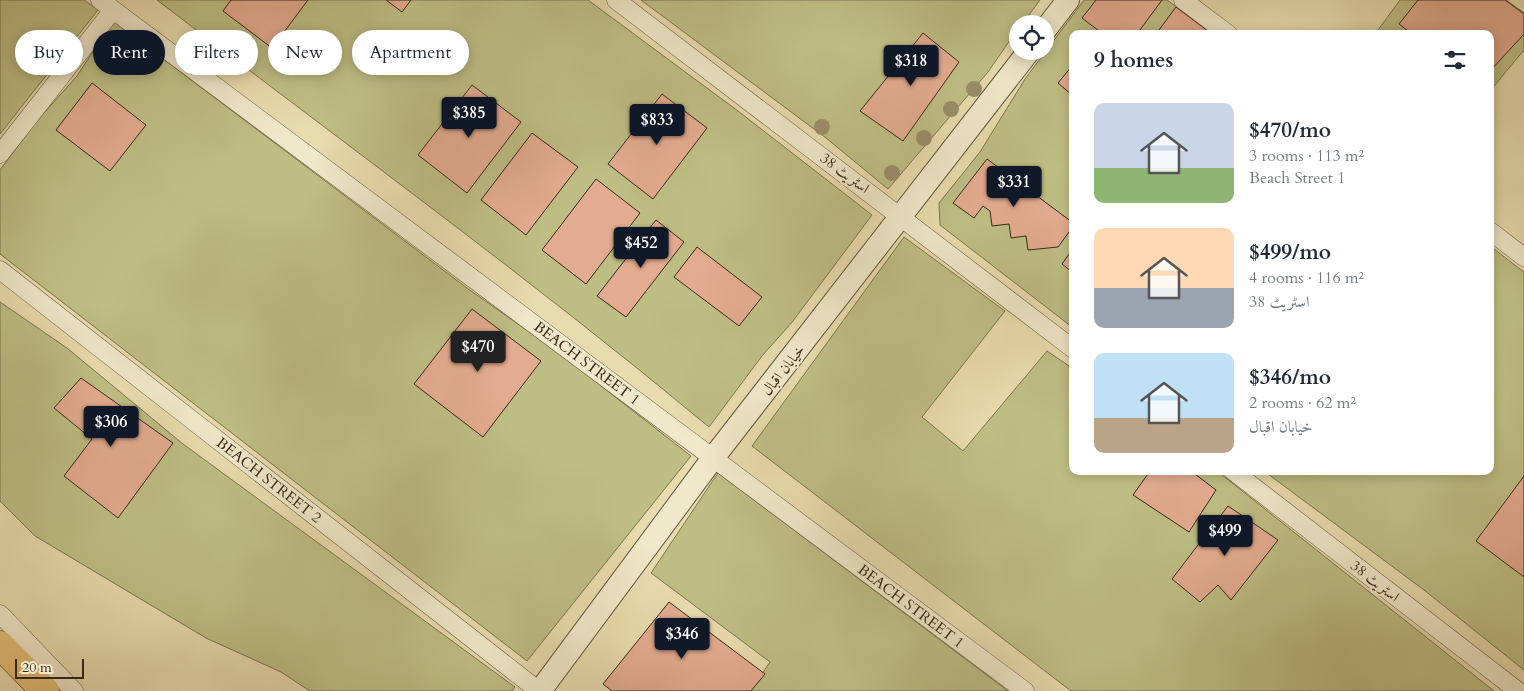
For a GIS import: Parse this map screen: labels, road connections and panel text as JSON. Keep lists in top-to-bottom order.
{
  "streets": {
    "street": [
      "اسٹریٹ 38",
      "BEACH STREET 1",
      "خیابان اقبال",
      "BEACH STREET 2"
    ]
  },
  "crossings": [
    ["اسٹریٹ 38", "خیابان اقبال"],
    ["BEACH STREET 1", "خیابان اقبال"],
    ["خیابان اقبال", "BEACH STREET 2"]
  ],
  "scale_bar": "20 m",
  "page": {
    "chip": [
      "Buy",
      "Rent",
      "Filters",
      "New",
      "Apartment"
    ],
    "heading": "9 homes",
    "price": [
      "$318",
      "$385",
      "$833",
      "$331",
      "$452",
      "$470",
      "$306",
      "$499",
      "$346"
    ],
    "list": [
      {
        "name": "$470/mo",
        "note": "3 rooms · 113 m² · Beach Street 1"
      },
      {
        "name": "$499/mo",
        "note": "4 rooms · 116 m² · اسٹریٹ 38"
      },
      {
        "name": "$346/mo",
        "note": "2 rooms · 62 m² · خیابان اقبال"
      }
    ],
    "scale": "20 m"
  }
}
